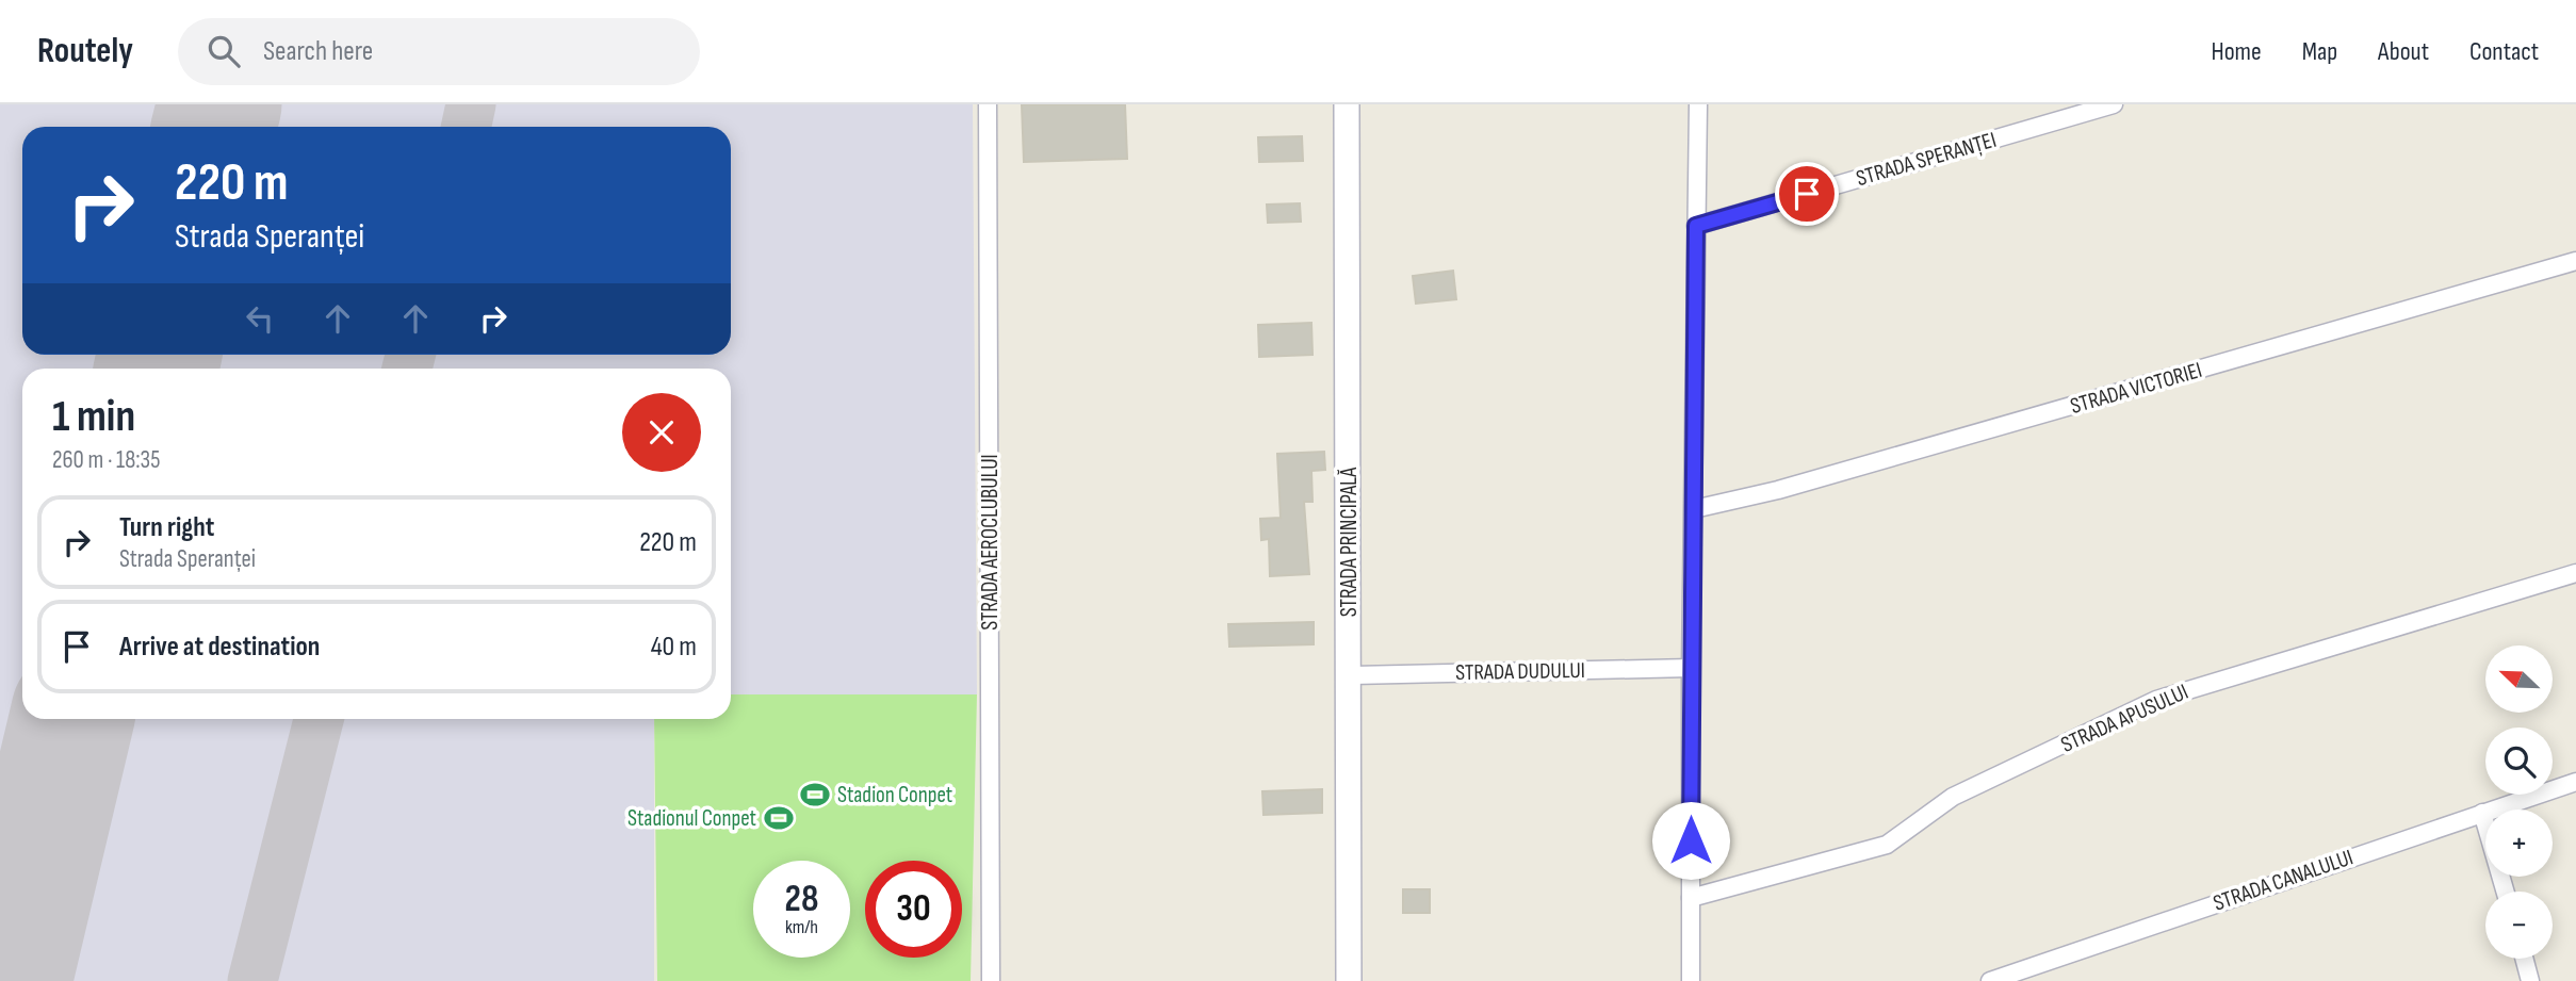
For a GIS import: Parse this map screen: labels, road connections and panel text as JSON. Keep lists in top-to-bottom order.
{
  "streets": {
    "main road": ["STRADA PRINCIPALĂ"],
    "street": [
      "STRADA SPERANȚEI",
      "STRADA VICTORIEI",
      "STRADA AEROCLUBULUI",
      "STRADA DUDULUI",
      "STRADA APUSULUI",
      "STRADA CANALULUI"
    ]
  },
  "crossings": [
    ["STRADA PRINCIPALĂ", "STRADA DUDULUI"]
  ],
  "places": {
    "sports": ["Stadion Conpet", "Stadionul Conpet"]
  },
  "north": "top left",
  "page": {
    "header": "Routely",
    "search": "Search here",
    "nav": [
      "Home",
      "Map",
      "About",
      "Contact"
    ],
    "turn": ["220 m", "Strada Speranței"],
    "heading": ["1 min", "260 m · 18:35"],
    "list": [
      {
        "name": "Turn right",
        "note": "Strada Speranței",
        "value": "220 m"
      },
      {
        "name": "Arrive at destination",
        "value": "40 m"
      }
    ],
    "map_buttons": ["+", "−"],
    "speed": "28 km/h",
    "limit": "30"
  }
}
